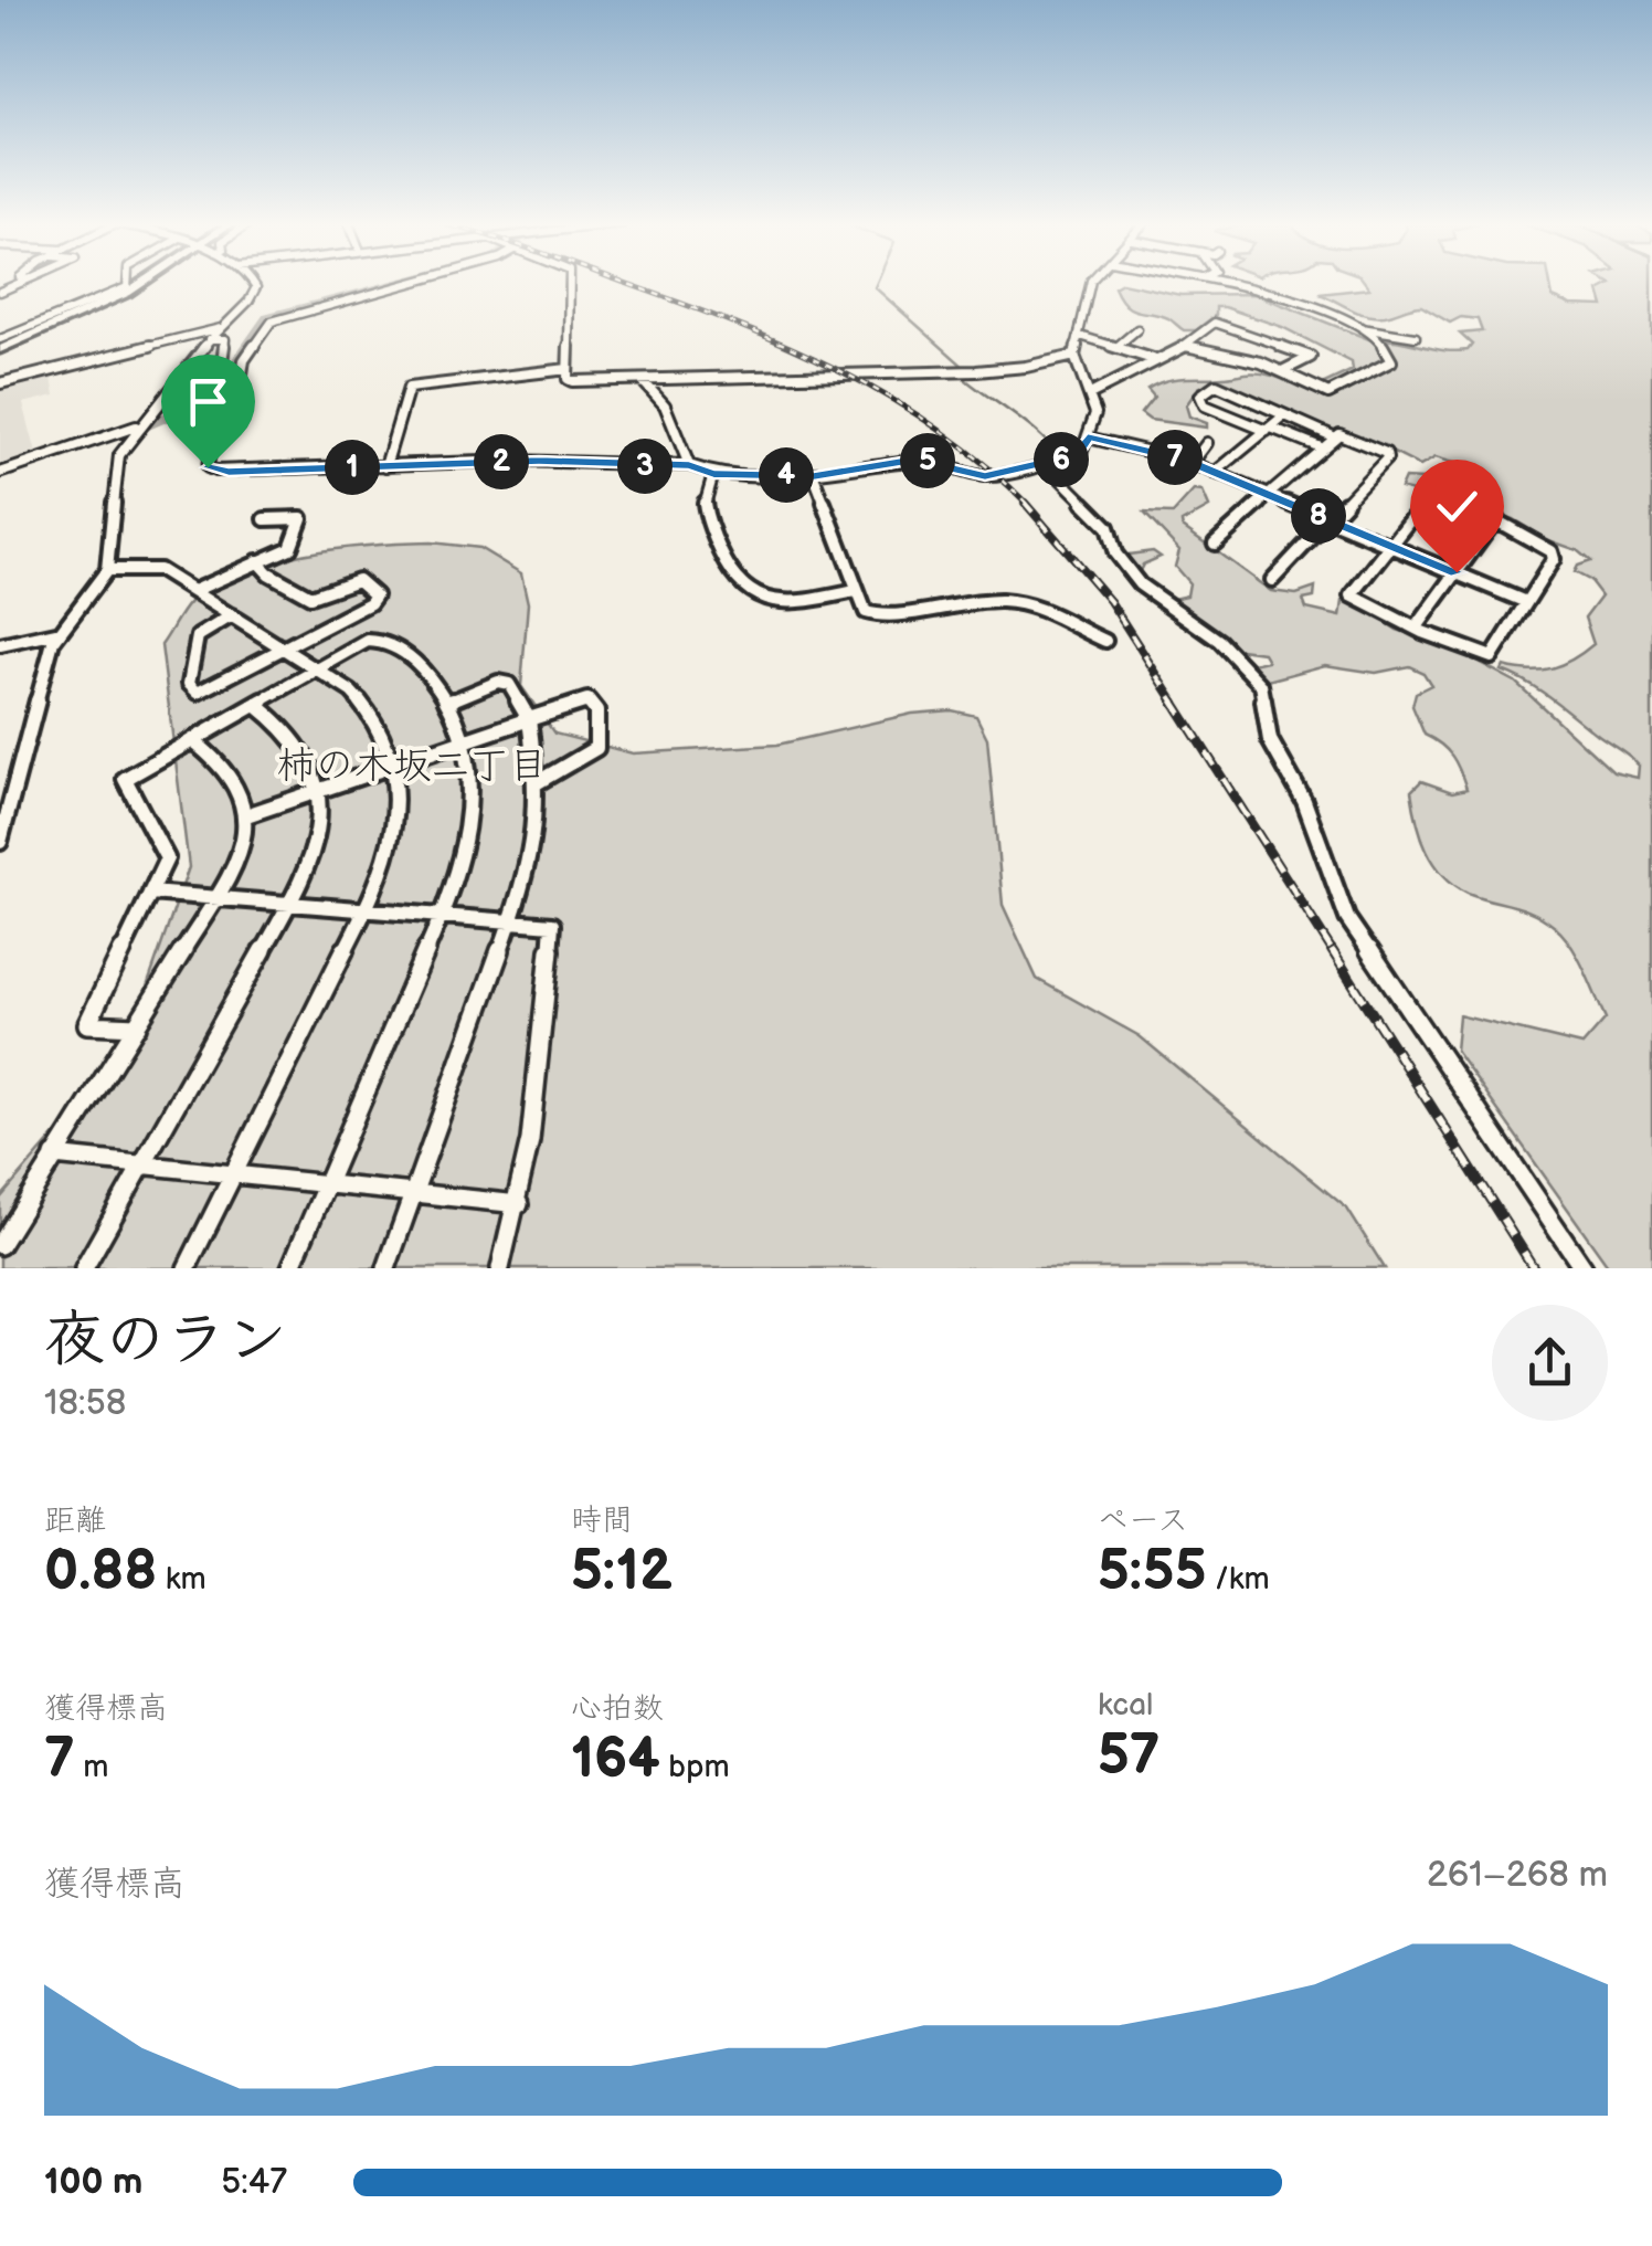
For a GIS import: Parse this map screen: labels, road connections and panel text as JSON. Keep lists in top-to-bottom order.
{
  "districts": ["柿の木坂二丁目"],
  "page": {
    "pins": [
      "7",
      "6",
      "5",
      "2",
      "3",
      "1",
      "4",
      "8"
    ],
    "heading": ["夜のラン", "18:58"],
    "stats": [
      ["距離", "0.88 km"],
      ["時間", "5:12"],
      ["ペース", "5:55 /km"],
      ["獲得標高", "7 m"],
      ["心拍数", "164 bpm"],
      ["kcal", "57"]
    ],
    "chart": ["獲得標高", "261–268 m"],
    "list": [
      {
        "name": "100 m",
        "note": "5:47"
      }
    ]
  }
}
